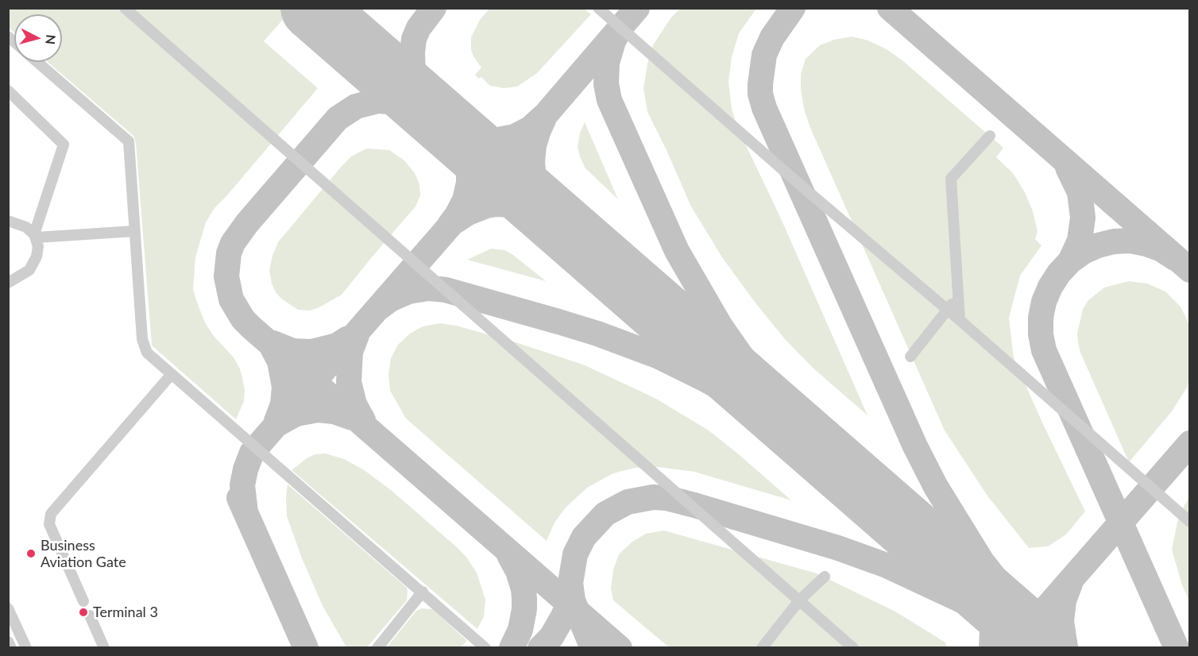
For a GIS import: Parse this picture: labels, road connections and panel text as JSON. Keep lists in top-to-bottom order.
{
  "places": ["Business Aviation Gate", "Terminal 3"],
  "north": "right"
}
